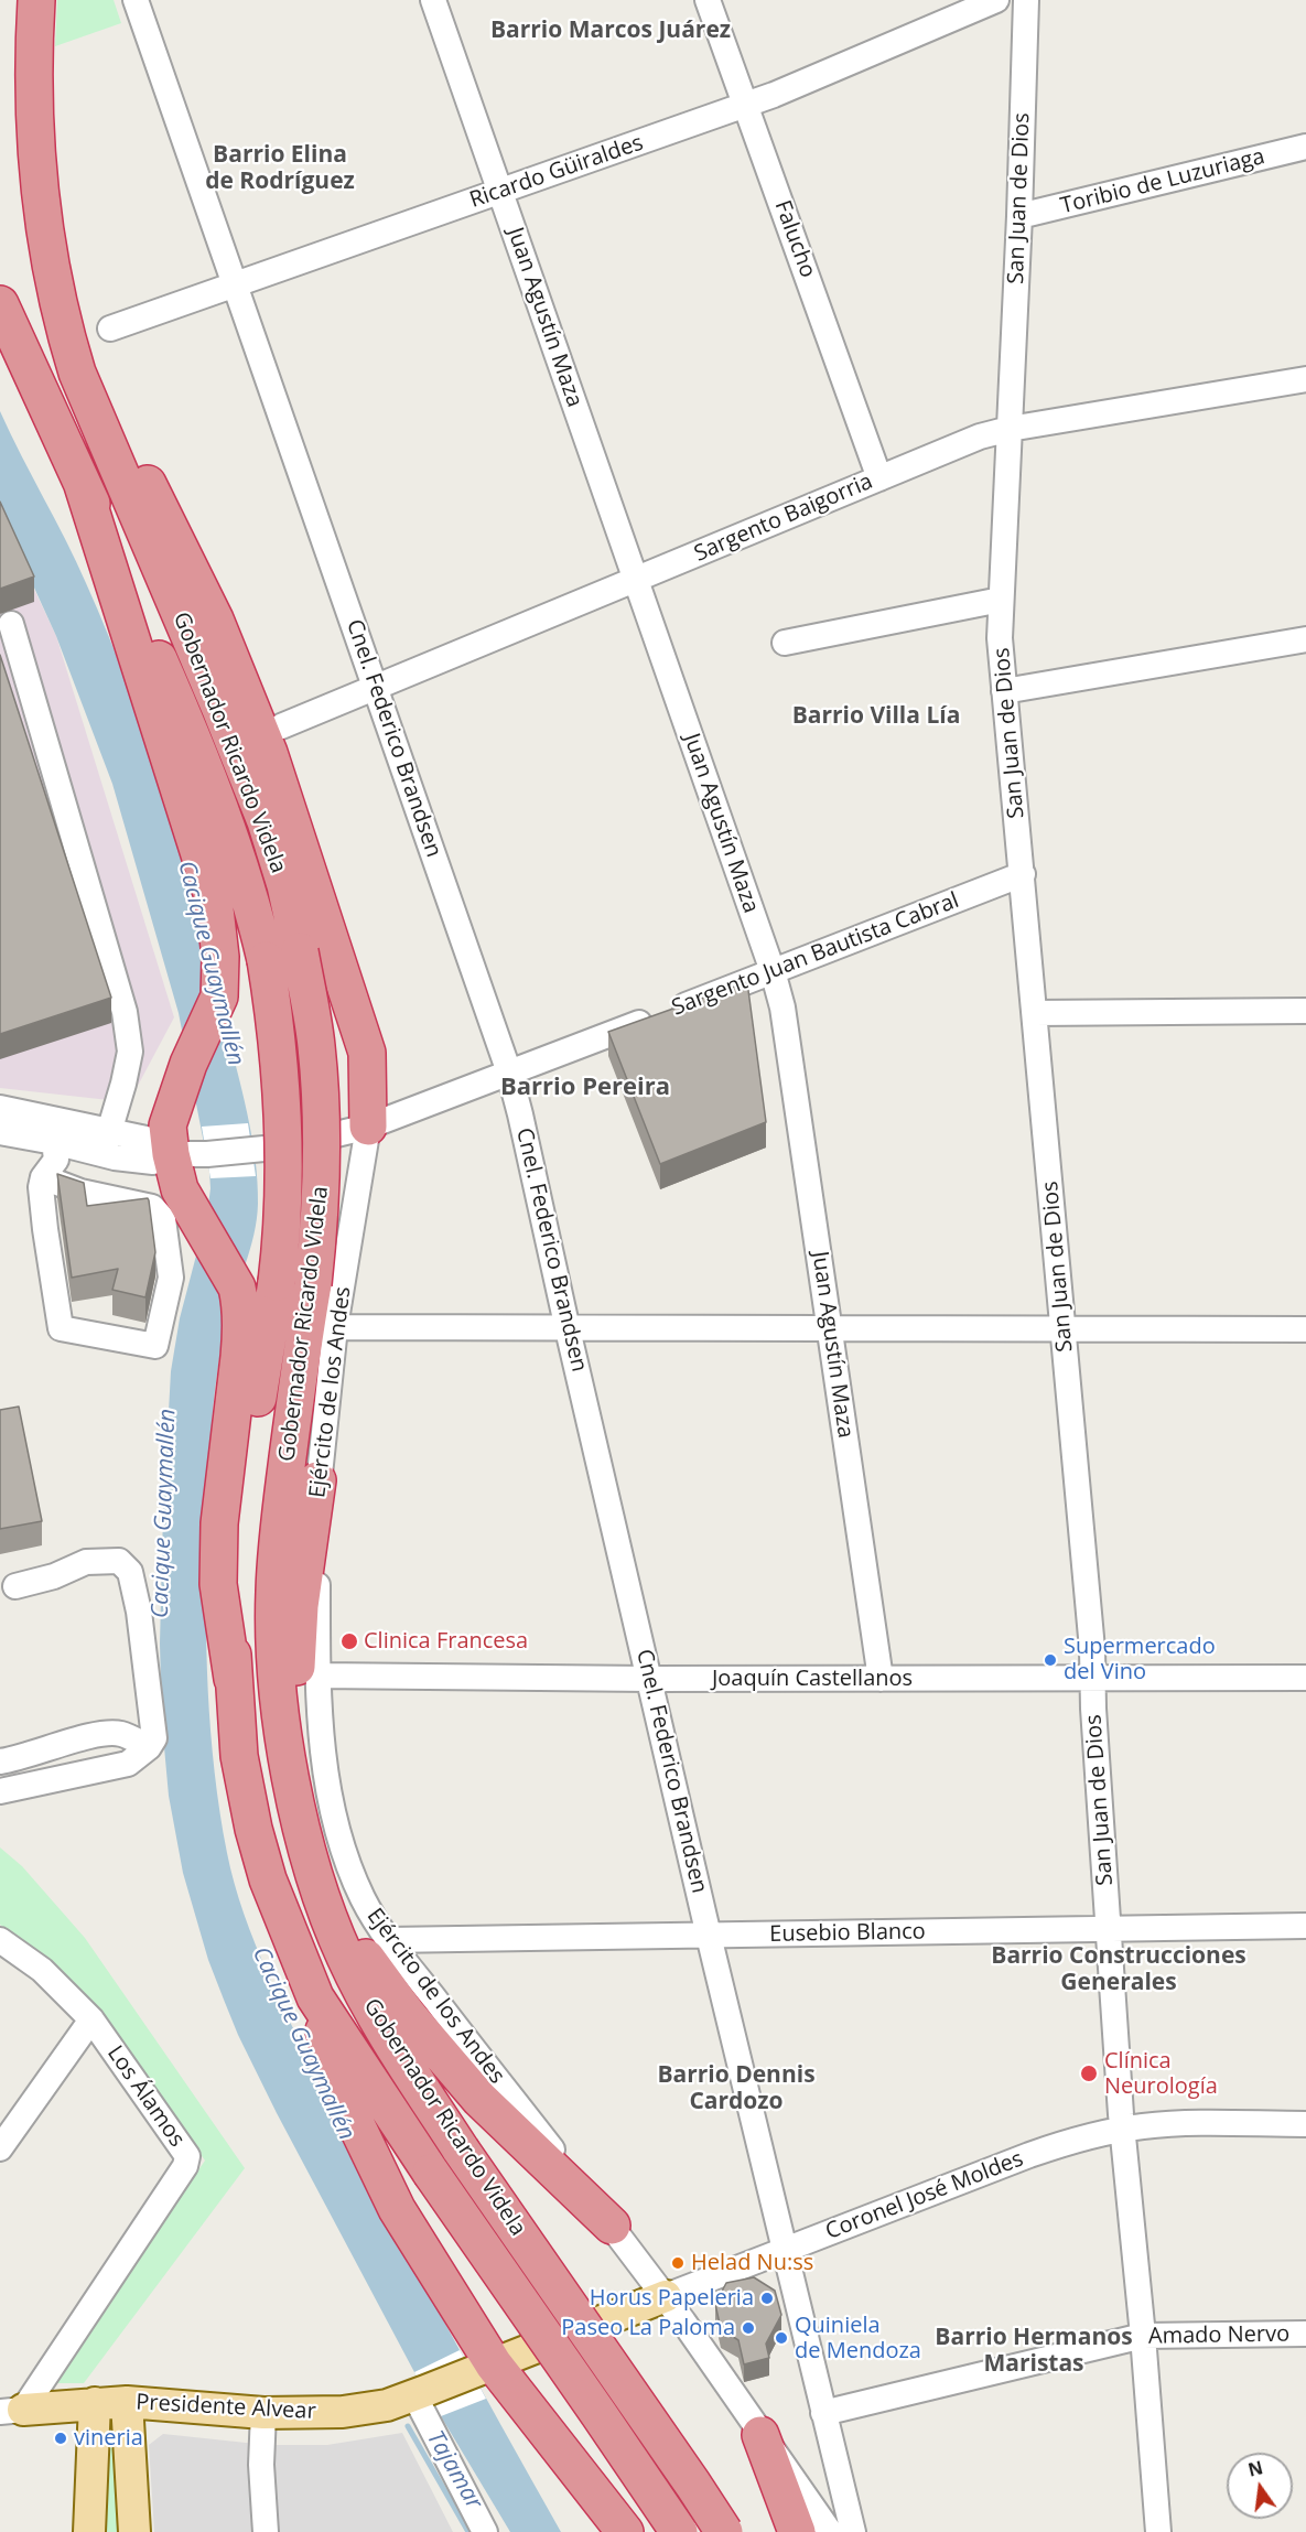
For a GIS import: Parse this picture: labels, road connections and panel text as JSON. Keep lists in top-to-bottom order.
{
  "streets": {
    "highway": ["Gobernador Ricardo Videla"],
    "main road": ["Coronel José Moldes", "Presidente Alvear"],
    "street": [
      "Ricardo Güiraldes",
      "Toribio de Luzuriaga",
      "San Juan de Dios",
      "Falucho",
      "Juan Agustín Maza",
      "Sargento Baigorria",
      "Cnel. Federico Brandsen",
      "Sargento Juan Bautista Cabral",
      "Ejército de los Andes",
      "Joaquín Castellanos",
      "Eusebio Blanco",
      "Los Álamos",
      "Amado Nervo"
    ]
  },
  "crossings": [
    ["Ricardo Güiraldes", "Falucho"],
    ["Ricardo Güiraldes", "Juan Agustín Maza"],
    ["Ricardo Güiraldes", "Cnel. Federico Brandsen"],
    ["Toribio de Luzuriaga", "San Juan de Dios"],
    ["San Juan de Dios", "Sargento Baigorria"],
    ["San Juan de Dios", "Sargento Juan Bautista Cabral"],
    ["San Juan de Dios", "Joaquín Castellanos"],
    ["San Juan de Dios", "Eusebio Blanco"],
    ["San Juan de Dios", "Coronel José Moldes"],
    ["San Juan de Dios", "Amado Nervo"],
    ["Falucho", "Sargento Baigorria"],
    ["Juan Agustín Maza", "Sargento Baigorria"],
    ["Juan Agustín Maza", "Sargento Juan Bautista Cabral"],
    ["Juan Agustín Maza", "Joaquín Castellanos"],
    ["Sargento Baigorria", "Cnel. Federico Brandsen"],
    ["Cnel. Federico Brandsen", "Sargento Juan Bautista Cabral"],
    ["Cnel. Federico Brandsen", "Joaquín Castellanos"],
    ["Cnel. Federico Brandsen", "Eusebio Blanco"],
    ["Cnel. Federico Brandsen", "Coronel José Moldes"],
    ["Cnel. Federico Brandsen", "Amado Nervo"],
    ["Sargento Juan Bautista Cabral", "Ejército de los Andes"],
    ["Ejército de los Andes", "Joaquín Castellanos"],
    ["Ejército de los Andes", "Eusebio Blanco"],
    ["Ejército de los Andes", "Coronel José Moldes"],
    ["Los Álamos", "Presidente Alvear"],
    ["Coronel José Moldes", "Presidente Alvear"]
  ],
  "districts": [
    "Barrio Marcos Juárez",
    "Barrio Elina de Rodríguez",
    "Barrio Villa Lía",
    "Barrio Pereira",
    "Barrio Construcciones Generales",
    "Barrio Dennis Cardozo",
    "Barrio Hermanos Maristas"
  ],
  "water": ["Cacique Guaymallén", "Tajamar"],
  "places": [
    "Clinica Francesa",
    "Supermercado del Vino",
    "Clínica Neurología",
    "Helad Nu:ss",
    "Horus Papeleria",
    "Paseo La Paloma",
    "Quiniela de Mendoza",
    "vineria"
  ],
  "north": "top"
}
